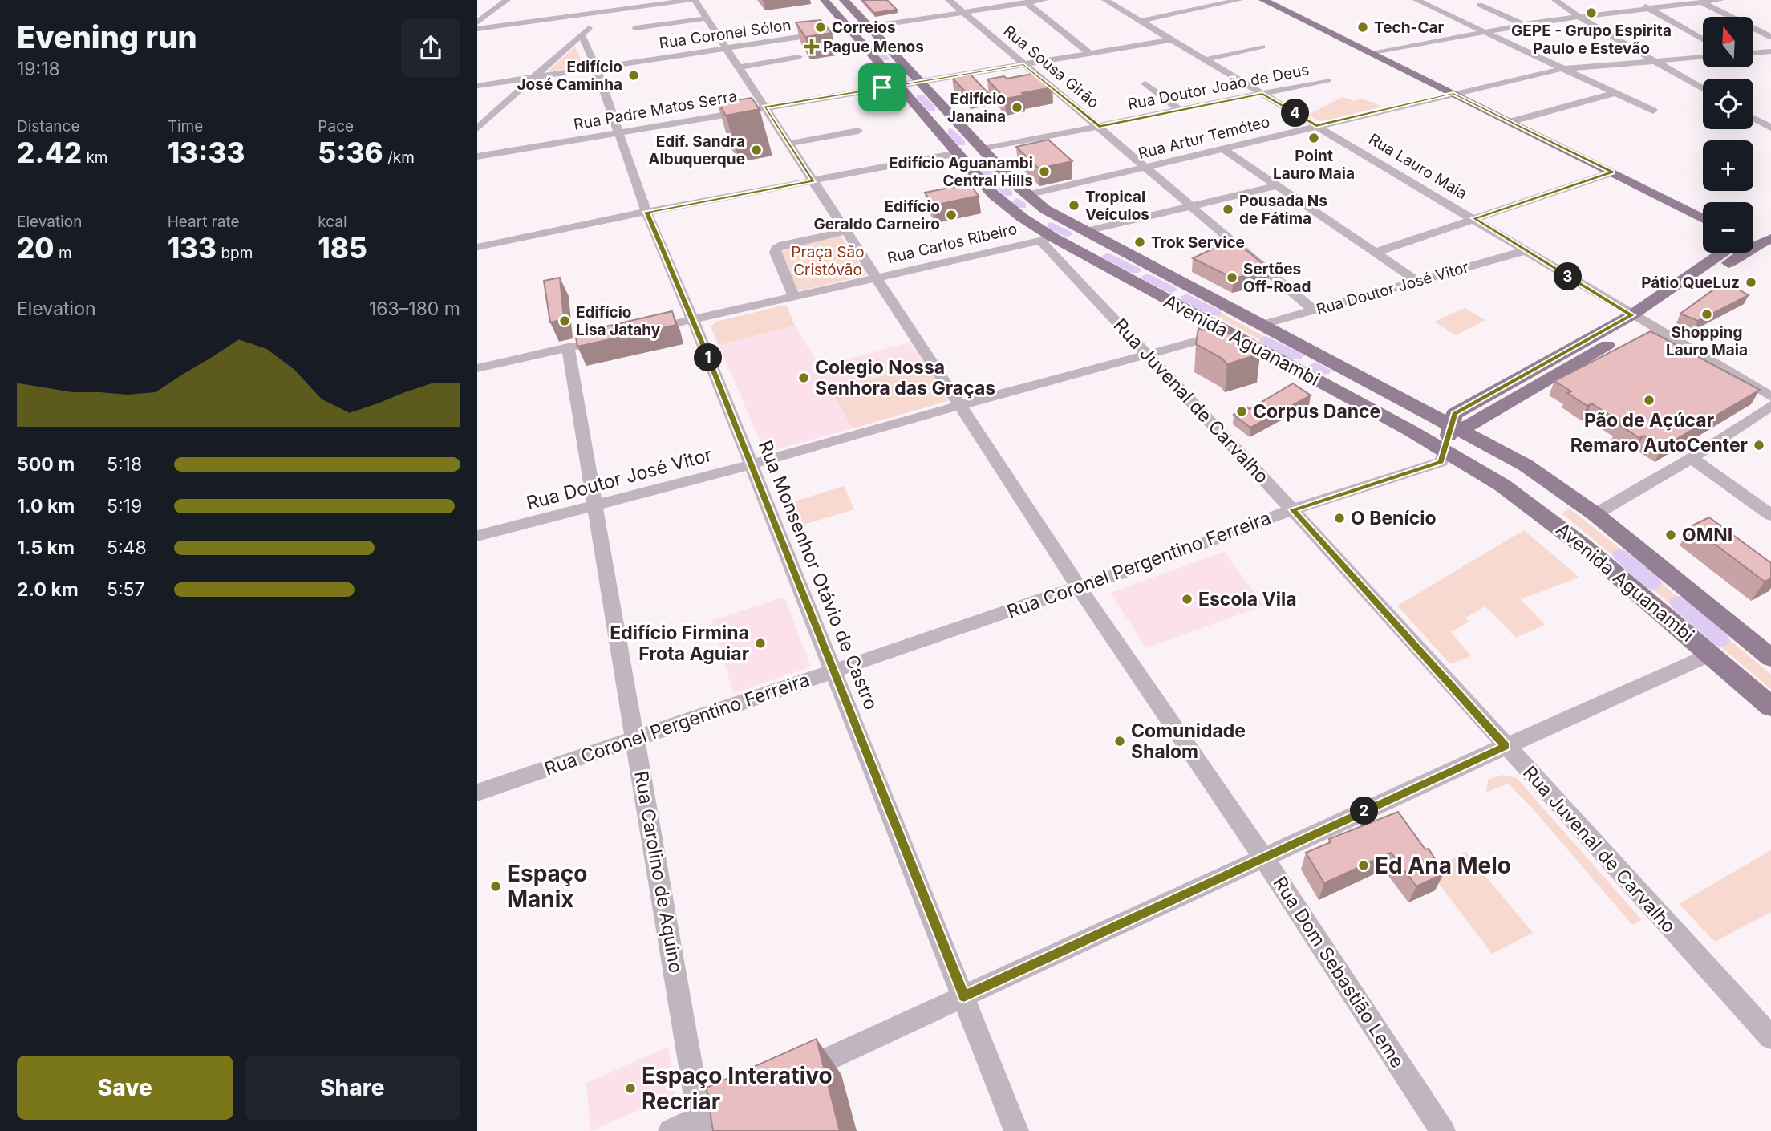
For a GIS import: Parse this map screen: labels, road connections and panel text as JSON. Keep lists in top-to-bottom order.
{
  "streets": {
    "main road": ["Avenida Aguanambi"],
    "street": [
      "Rua Coronel Sólon",
      "Rua Sousa Girão",
      "Rua Doutor João de Deus",
      "Rua Padre Matos Serra",
      "Rua Artur Temóteo",
      "Rua Lauro Maia",
      "Rua Carlos Ribeiro",
      "Rua Doutor José Vitor",
      "Rua Juvenal de Carvalho",
      "Rua Coronel Pergentino Ferreira",
      "Rua Monsenhor Otávio de Castro",
      "Rua Carolino de Aquino",
      "Rua Dom Sebastião Leme"
    ]
  },
  "crossings": [
    ["Rua Coronel Sólon", "Rua Sousa Girão"],
    ["Rua Coronel Sólon", "Avenida Aguanambi"],
    ["Rua Coronel Sólon", "Rua Monsenhor Otávio de Castro"],
    ["Rua Coronel Sólon", "Rua Dom Sebastião Leme"],
    ["Rua Sousa Girão", "Rua Doutor João de Deus"],
    ["Rua Sousa Girão", "Rua Padre Matos Serra"],
    ["Rua Sousa Girão", "Rua Artur Temóteo"],
    ["Rua Sousa Girão", "Rua Doutor José Vitor"],
    ["Rua Doutor João de Deus", "Rua Lauro Maia"],
    ["Rua Doutor João de Deus", "Avenida Aguanambi"],
    ["Rua Padre Matos Serra", "Rua Lauro Maia"],
    ["Rua Padre Matos Serra", "Avenida Aguanambi"],
    ["Rua Padre Matos Serra", "Rua Monsenhor Otávio de Castro"],
    ["Rua Padre Matos Serra", "Rua Dom Sebastião Leme"],
    ["Rua Artur Temóteo", "Rua Lauro Maia"],
    ["Rua Artur Temóteo", "Avenida Aguanambi"],
    ["Rua Lauro Maia", "Rua Doutor José Vitor"],
    ["Rua Carlos Ribeiro", "Avenida Aguanambi"],
    ["Rua Carlos Ribeiro", "Rua Juvenal de Carvalho"],
    ["Rua Carlos Ribeiro", "Rua Monsenhor Otávio de Castro"],
    ["Rua Carlos Ribeiro", "Rua Dom Sebastião Leme"],
    ["Rua Doutor José Vitor", "Avenida Aguanambi"],
    ["Rua Doutor José Vitor", "Rua Juvenal de Carvalho"],
    ["Rua Doutor José Vitor", "Rua Monsenhor Otávio de Castro"],
    ["Rua Doutor José Vitor", "Rua Carolino de Aquino"],
    ["Rua Doutor José Vitor", "Rua Dom Sebastião Leme"],
    ["Avenida Aguanambi", "Rua Juvenal de Carvalho"],
    ["Avenida Aguanambi", "Rua Coronel Pergentino Ferreira"],
    ["Rua Juvenal de Carvalho", "Rua Coronel Pergentino Ferreira"],
    ["Rua Coronel Pergentino Ferreira", "Rua Monsenhor Otávio de Castro"],
    ["Rua Coronel Pergentino Ferreira", "Rua Carolino de Aquino"],
    ["Rua Coronel Pergentino Ferreira", "Rua Dom Sebastião Leme"]
  ],
  "parks": ["Praça São Cristóvão"],
  "places": {
    "other": [
      "GEPE - Grupo Espirita Paulo e Estevão",
      "Correios",
      "Tech-Car",
      "Edifício José Caminha",
      "Edifício Janaina",
      "Point Lauro Maia",
      "Edif. Sandra Albuquerque",
      "Edifício Aguanambi Central Hills",
      "Tropical Veículos",
      "Pousada Ns de Fátima",
      "Edifício Geraldo Carneiro",
      "Trok Service",
      "Sertões Off-Road",
      "Pátio QueLuz",
      "Shopping Lauro Maia",
      "Edifício Lisa Jatahy",
      "Colegio Nossa Senhora das Graças",
      "Pão de Açúcar",
      "Corpus Dance",
      "Remaro AutoCenter",
      "O Benício",
      "OMNI",
      "Escola Vila",
      "Edifício Firmina Frota Aguiar",
      "Comunidade Shalom",
      "Ed Ana Melo",
      "Espaço Manix",
      "Espaço Interativo Recriar"
    ],
    "health": ["Pague Menos"]
  },
  "north": "top",
  "page": {
    "heading": ["Evening run", "19:18"],
    "map_buttons": ["+", "−"],
    "stats": [
      ["Distance", "2.42 km"],
      ["Time", "13:33"],
      ["Pace", "5:36 /km"],
      ["Elevation", "20 m"],
      ["Heart rate", "133 bpm"],
      ["kcal", "185"]
    ],
    "pins": [
      "4",
      "3",
      "1",
      "2"
    ],
    "chart": ["Elevation", "163–180 m"],
    "list": [
      {
        "name": "500 m",
        "note": "5:18"
      },
      {
        "name": "1.0 km",
        "note": "5:19"
      },
      {
        "name": "1.5 km",
        "note": "5:48"
      },
      {
        "name": "2.0 km",
        "note": "5:57"
      }
    ],
    "buttons": ["Save", "Share"]
  }
}
